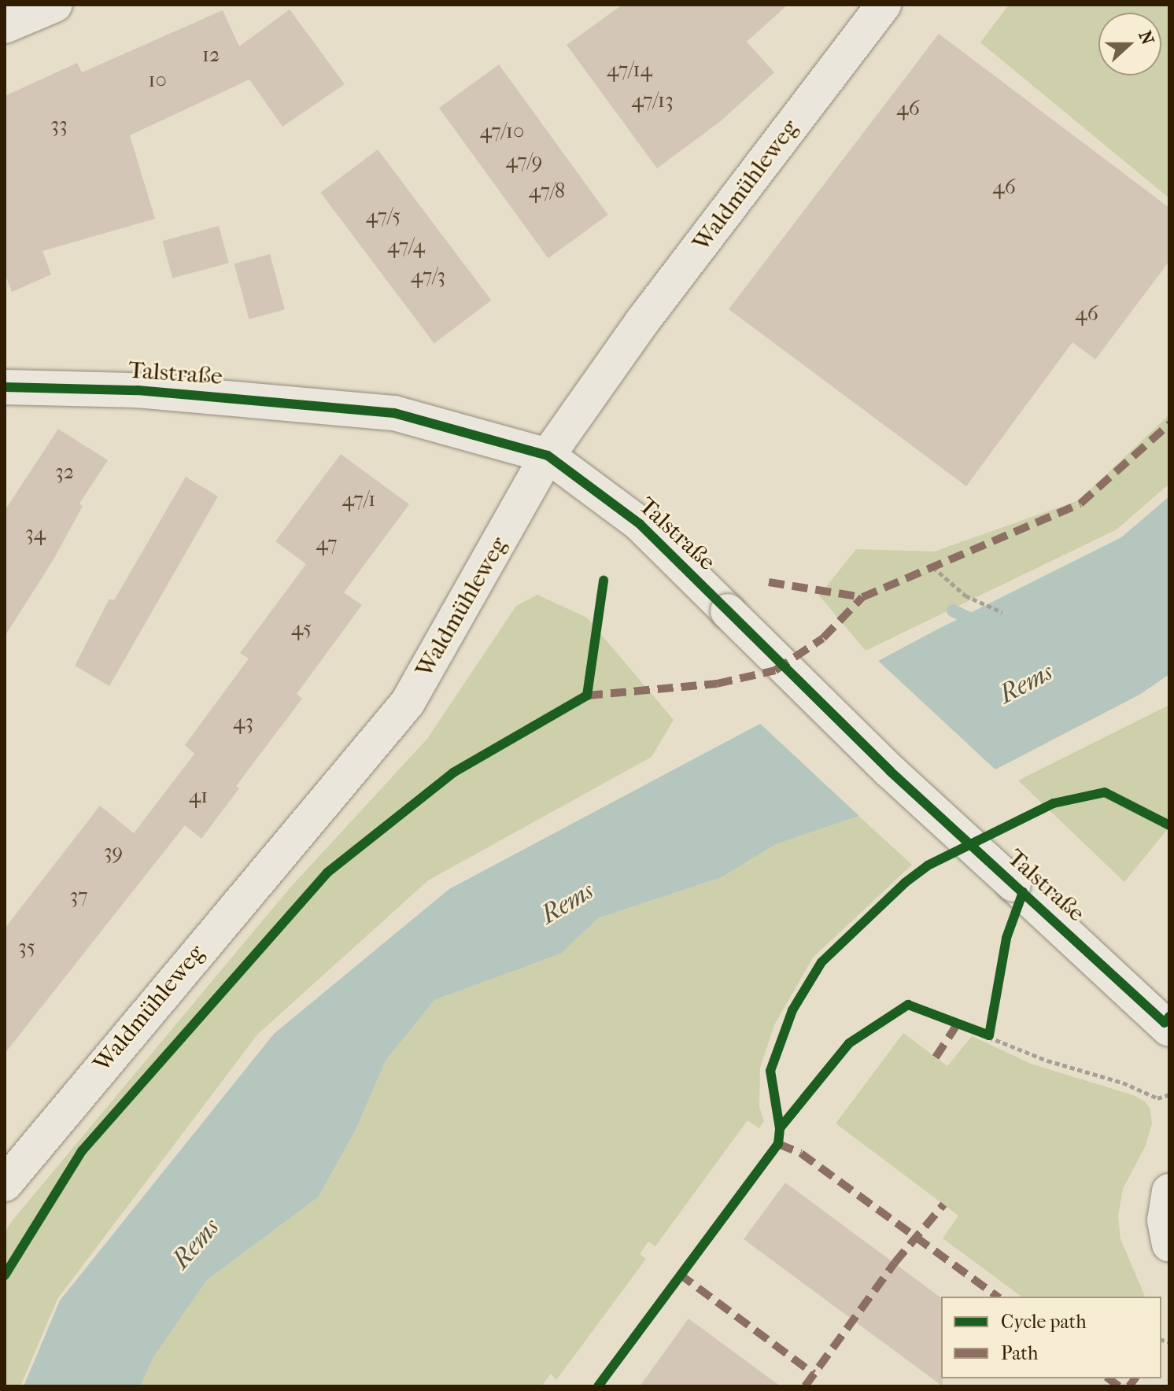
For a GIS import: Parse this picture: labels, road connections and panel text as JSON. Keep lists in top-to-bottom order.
{
  "streets": {
    "street": ["Waldmühleweg", "Talstraße"]
  },
  "crossings": [
    ["Waldmühleweg", "Talstraße"]
  ],
  "water": ["Rems"],
  "house_numbers": [
    "12",
    "47/14",
    "10",
    "47/13",
    "46",
    "33",
    "47/10",
    "47/9",
    "46",
    "47/8",
    "47/5",
    "47/4",
    "47/3",
    "46",
    "32",
    "47/1",
    "34",
    "47",
    "45",
    "43",
    "41",
    "39",
    "37",
    "35"
  ],
  "legend": ["Cycle path", "Path"],
  "north": "right"
}
